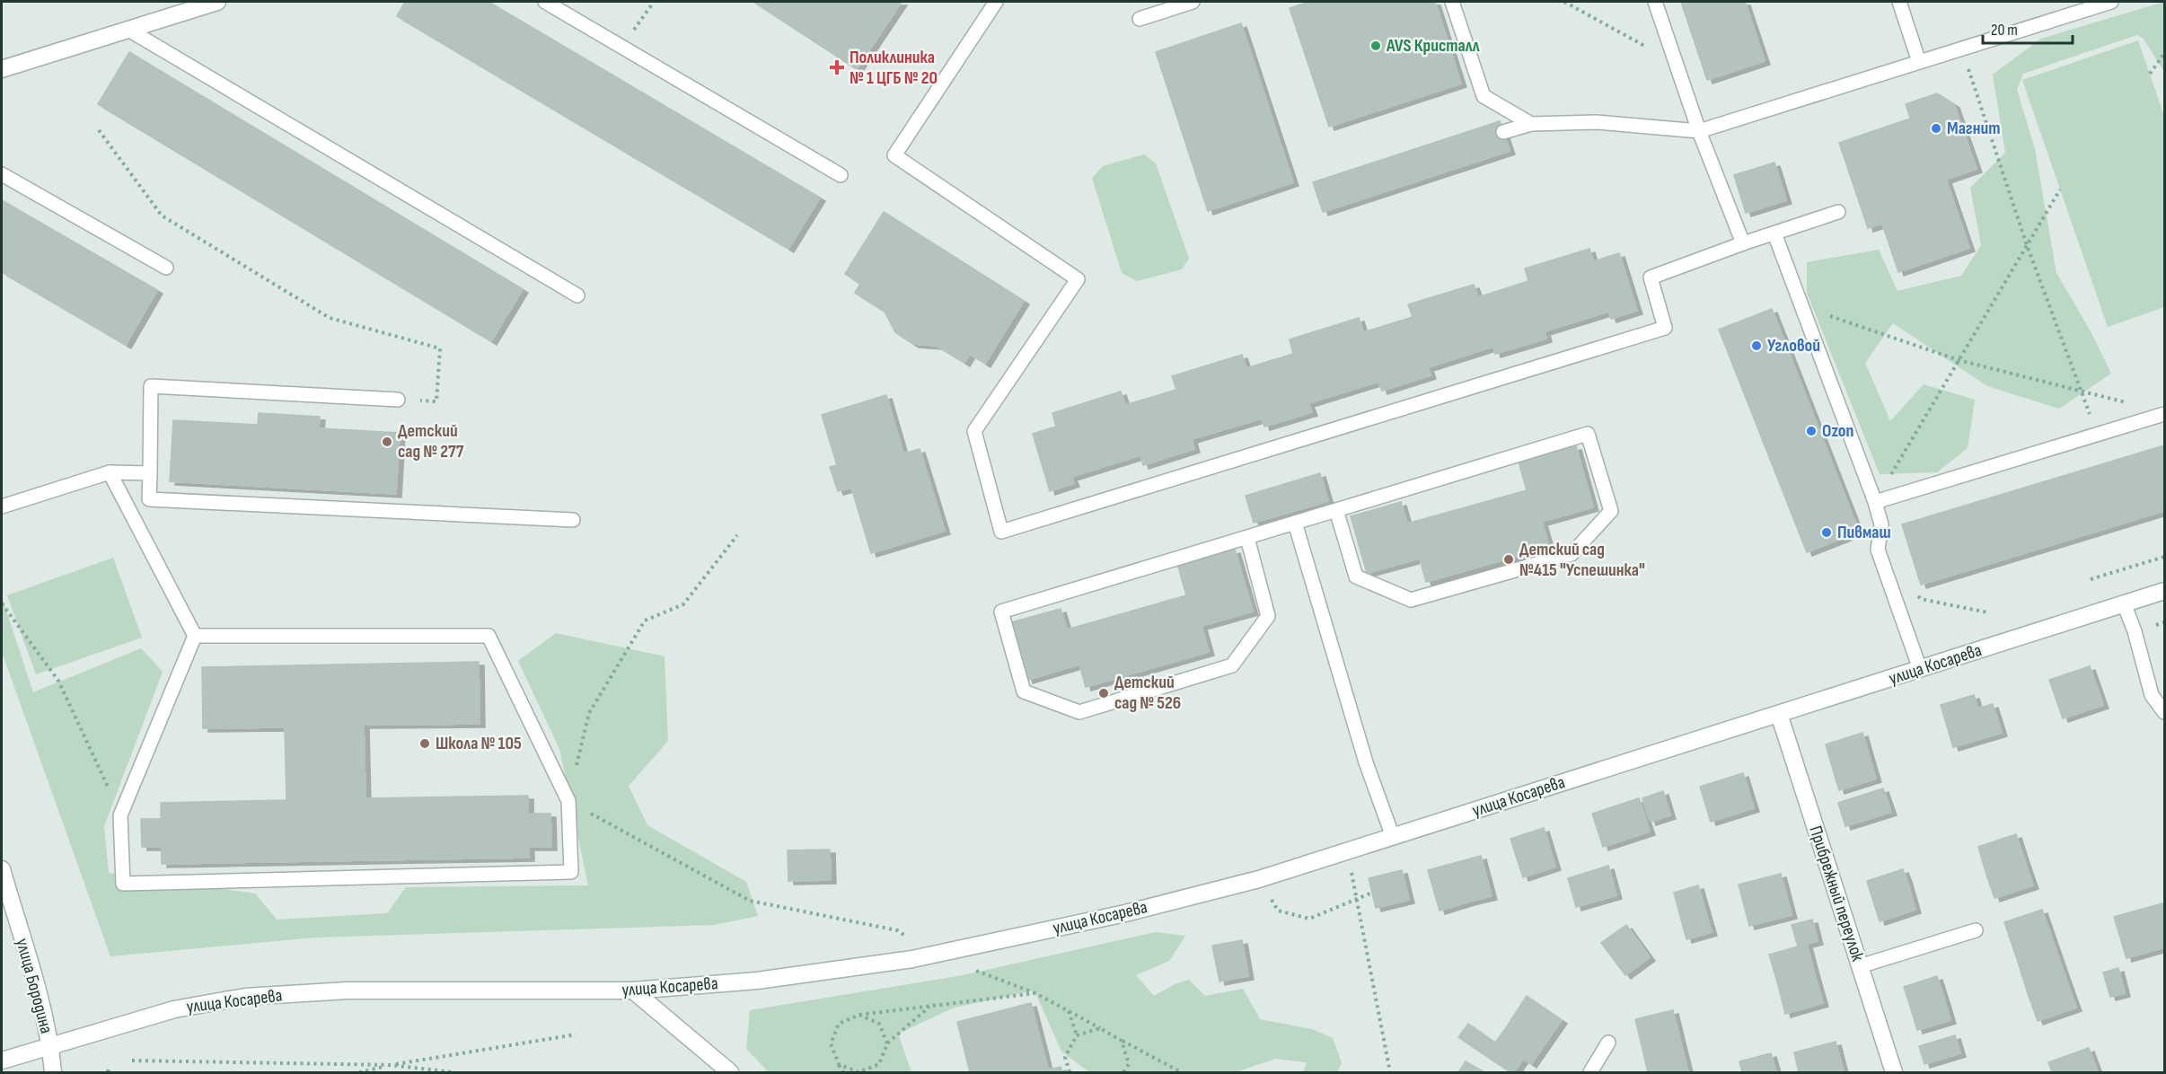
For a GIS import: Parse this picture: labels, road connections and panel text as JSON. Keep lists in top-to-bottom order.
{
  "streets": {
    "street": ["улица Косарева", "Прибрежный переулок", "улица Бородина"]
  },
  "crossings": [
    ["улица Косарева", "Прибрежный переулок"],
    ["улица Косарева", "улица Бородина"]
  ],
  "places": {
    "other": [
      "AVS Кристалл",
      "Магнит",
      "Угловой",
      "Ozon",
      "Детcкий сад № 277",
      "Пивмаш",
      "Детский сад №415 \"Успешинка\"",
      "Детcкий сад № 526",
      "Школа № 105"
    ],
    "health": ["Поликлиника № 1 ЦГБ № 20"]
  },
  "scale_bar": "20 m"
}
